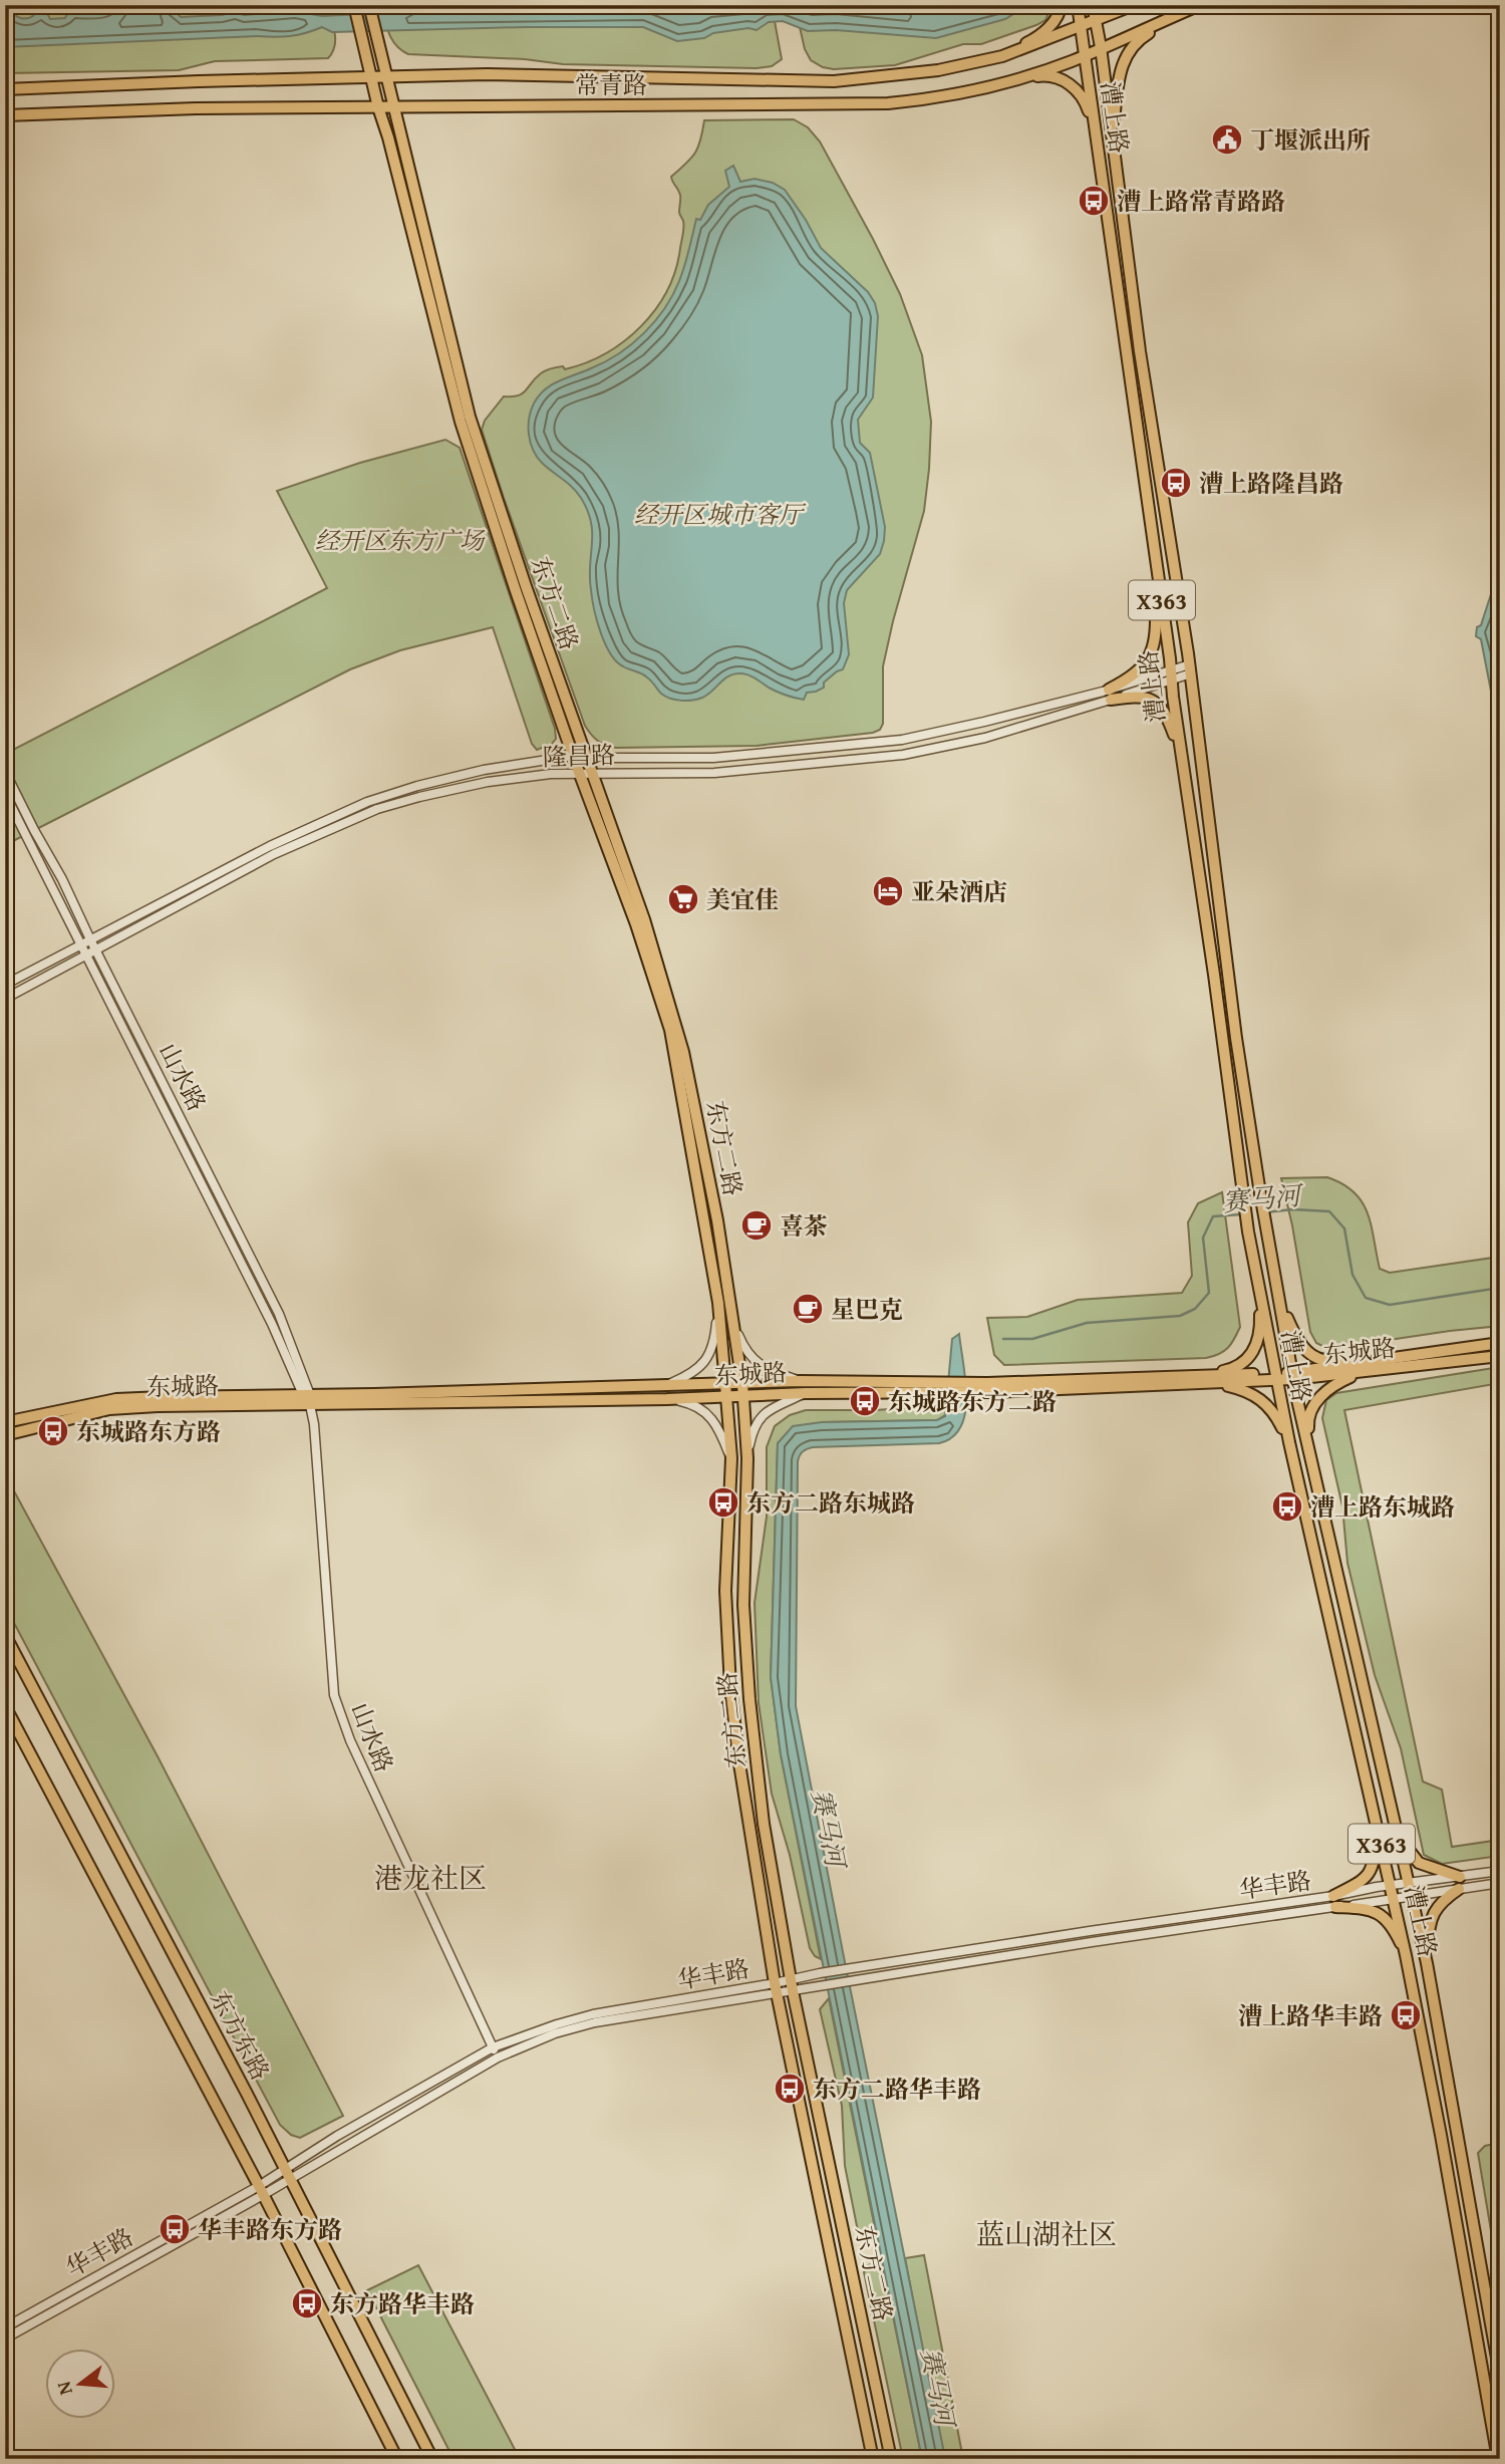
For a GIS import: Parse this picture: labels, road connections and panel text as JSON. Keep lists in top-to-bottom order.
{
  "streets": {
    "main road": [
      "常青路",
      "漕上路",
      "X363",
      "东方二路",
      "东城路",
      "东方东路"
    ],
    "street": ["隆昌路", "山水路", "华丰路"]
  },
  "crossings": [
    ["常青路", "漕上路"],
    ["常青路", "X363"],
    ["常青路", "东方二路"],
    ["漕上路", "X363"],
    ["漕上路", "隆昌路"],
    ["漕上路", "东城路"],
    ["漕上路", "华丰路"],
    ["东方二路", "隆昌路"],
    ["东方二路", "东城路"],
    ["东方二路", "华丰路"],
    ["隆昌路", "山水路"],
    ["山水路", "东城路"],
    ["山水路", "华丰路"],
    ["华丰路", "东方东路"]
  ],
  "districts": ["港龙社区", "蓝山湖社区"],
  "water": ["赛马河"],
  "parks": ["经开区城市客厅", "经开区东方广场"],
  "places": {
    "public building": ["丁堰派出所"],
    "bus stop": [
      "漕上路常青路路",
      "漕上路隆昌路",
      "东城路东方二路",
      "东城路东方路",
      "东方二路东城路",
      "漕上路东城路",
      "漕上路华丰路",
      "东方二路华丰路",
      "华丰路东方路",
      "东方路华丰路"
    ],
    "hotel": ["亚朵酒店"],
    "supermarket": ["美宜佳"],
    "cafe": ["喜茶", "星巴克"]
  },
  "north": "left"
}
